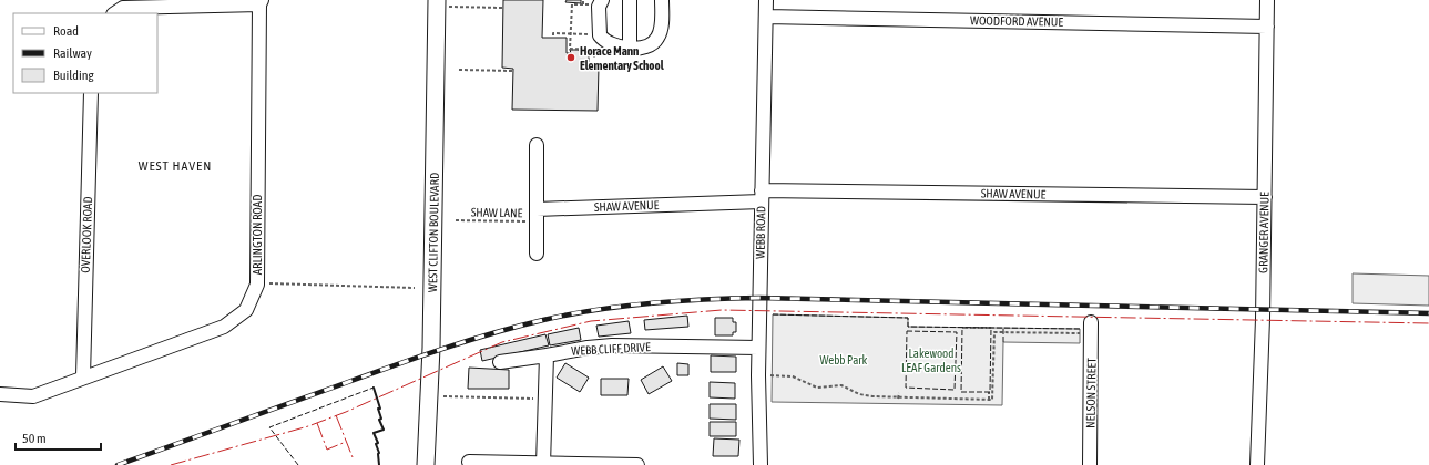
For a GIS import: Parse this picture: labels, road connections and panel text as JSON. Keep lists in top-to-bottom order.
{
  "streets": {
    "main road": ["WEST CLIFTON BOULEVARD"],
    "street": [
      "WOODFORD AVENUE",
      "SHAW AVENUE",
      "WEBB ROAD",
      "GRANGER AVENUE",
      "OVERLOOK ROAD",
      "ARLINGTON ROAD",
      "WEBB CLIFF DRIVE",
      "NELSON STREET"
    ],
    "path": ["SHAW LANE"]
  },
  "crossings": [
    ["WOODFORD AVENUE", "WEBB ROAD"],
    ["WOODFORD AVENUE", "GRANGER AVENUE"],
    ["SHAW AVENUE", "SHAW LANE"],
    ["SHAW AVENUE", "WEBB ROAD"],
    ["SHAW AVENUE", "GRANGER AVENUE"],
    ["WEBB ROAD", "WEBB CLIFF DRIVE"],
    ["OVERLOOK ROAD", "ARLINGTON ROAD"]
  ],
  "districts": ["WEST HAVEN"],
  "parks": ["Lakewood LEAF Gardens", "Webb Park"],
  "places": ["Horace Mann Elementary School"],
  "legend": ["Road", "Railway", "Building"],
  "scale_bar": "50 m"
}
